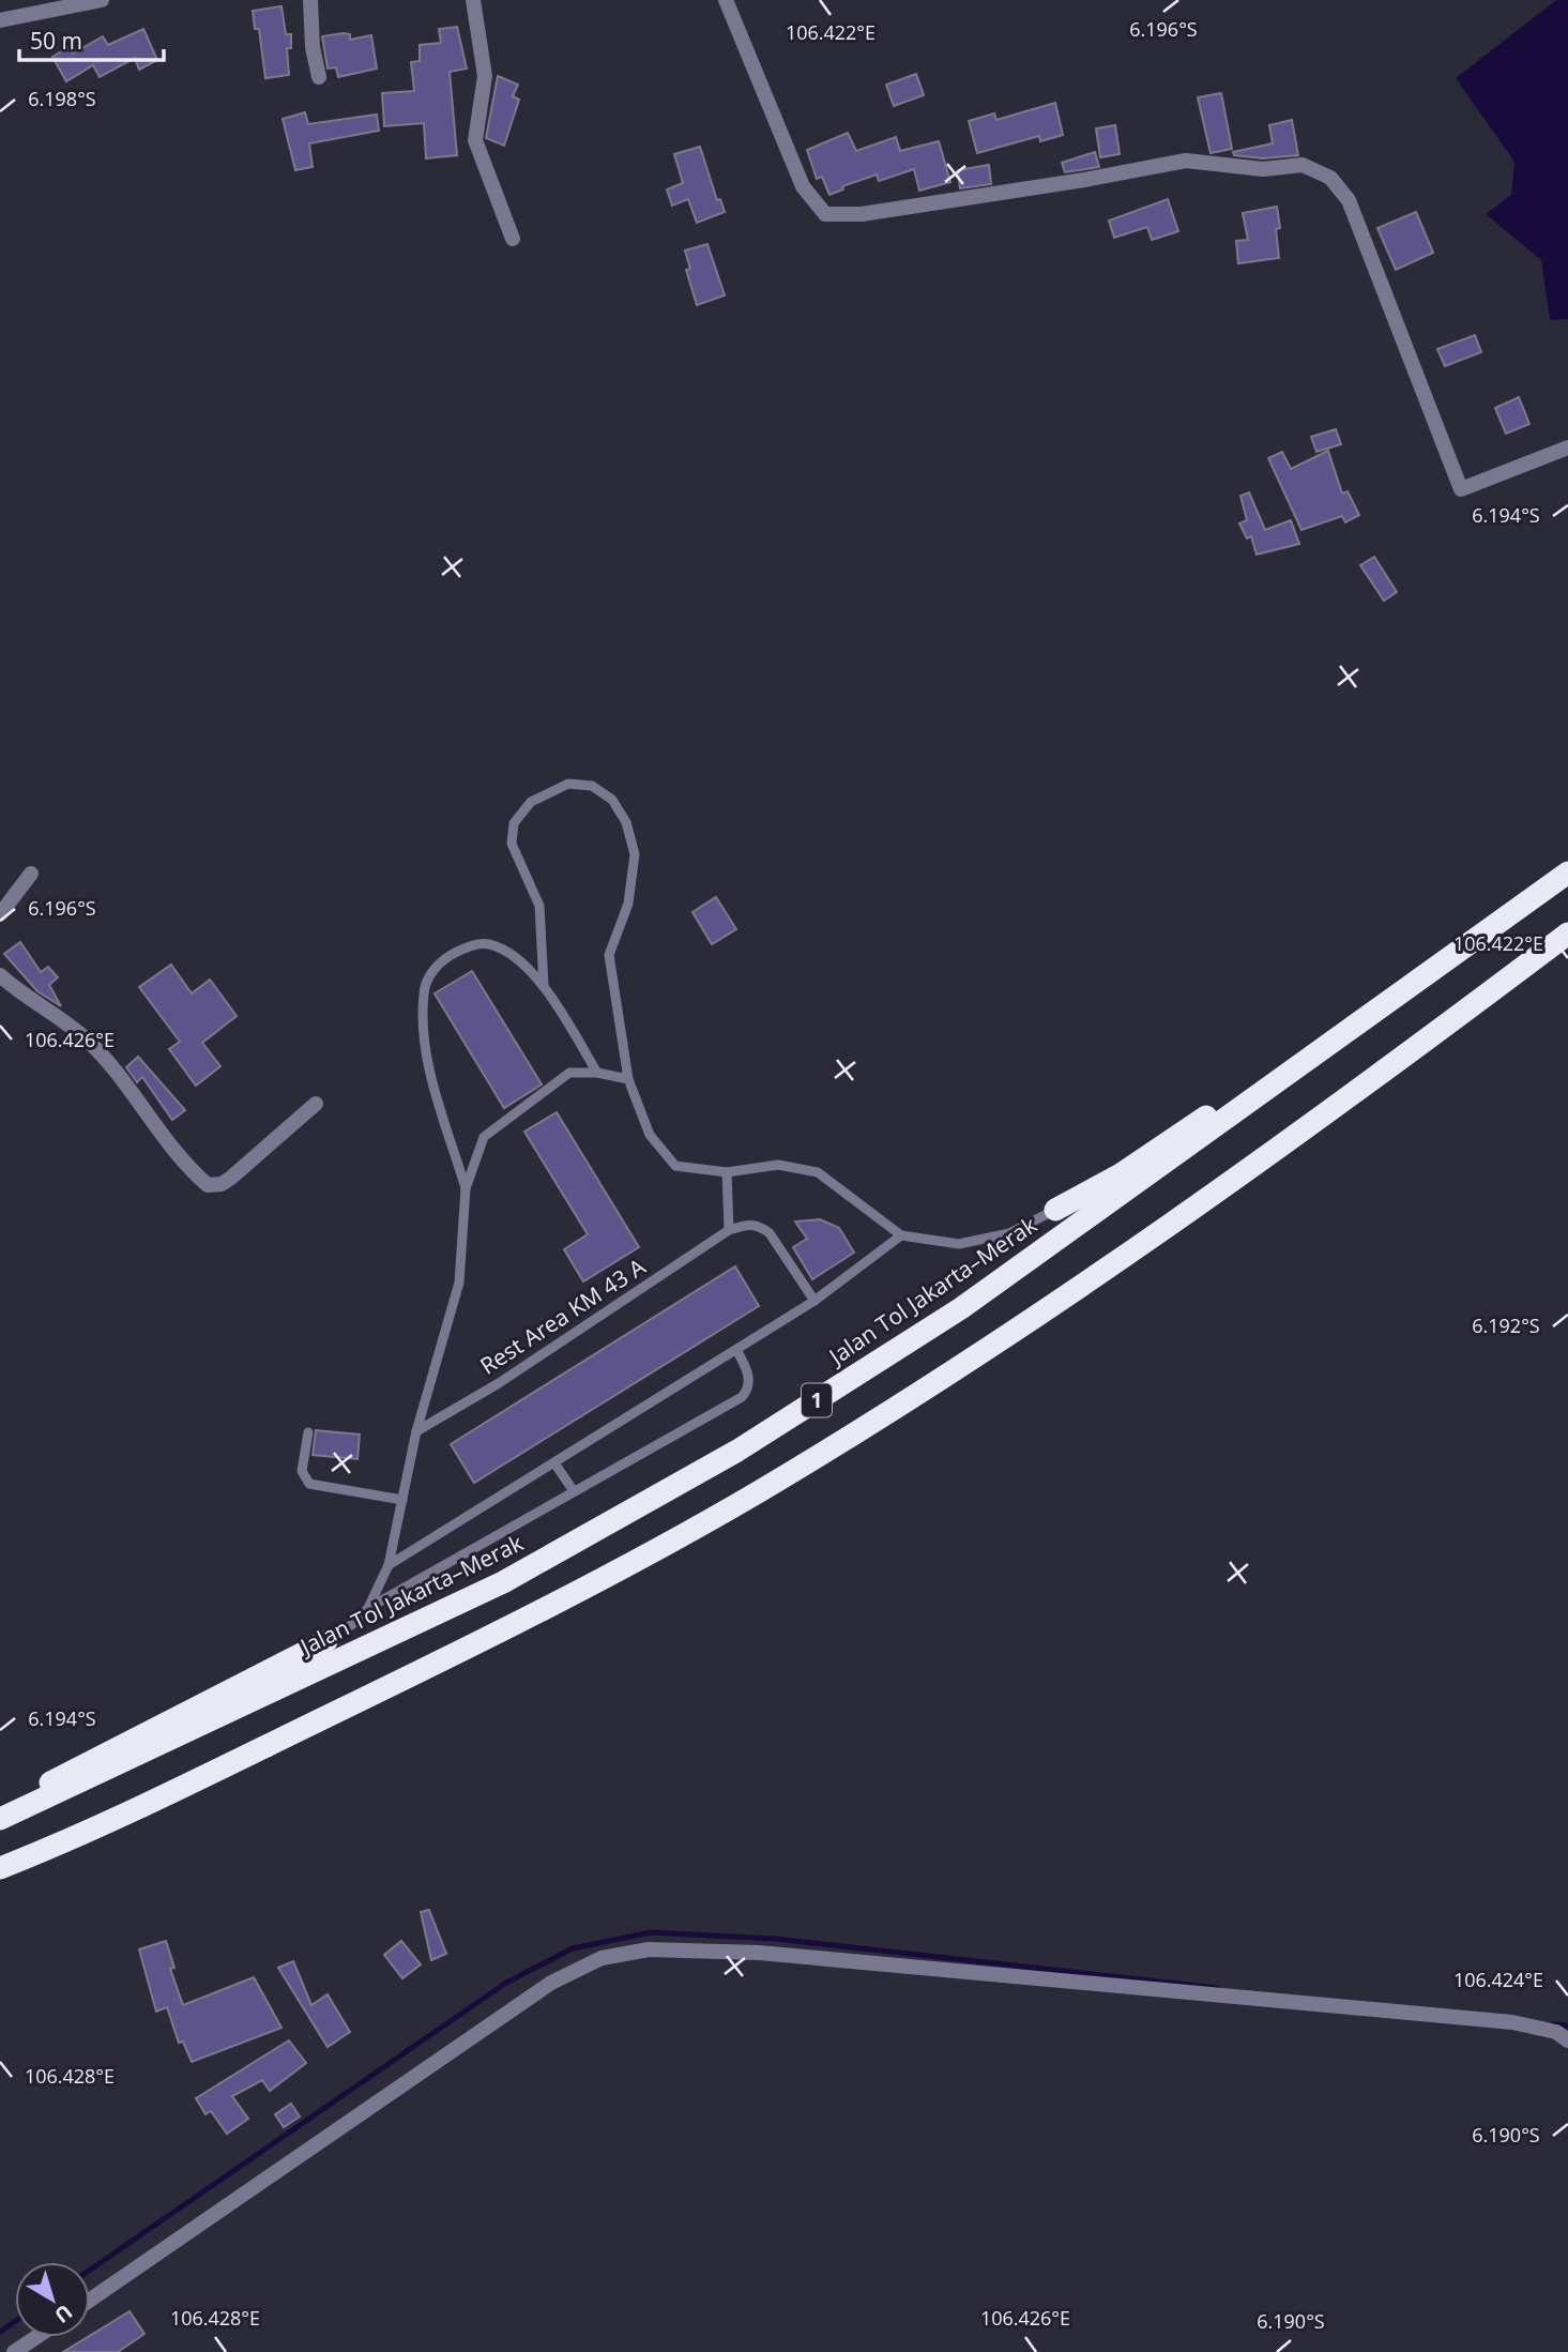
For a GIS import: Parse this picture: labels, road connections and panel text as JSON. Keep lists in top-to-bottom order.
{
  "streets": {
    "highway": ["Jalan Tol Jakarta–Merak", "1"],
    "lane": ["Rest Area KM 43 A"]
  },
  "scale_bar": "50 m",
  "north": "bottom right",
  "coordinates": [
    "6.196°S",
    "106.422°E",
    "6.198°S",
    "6.194°S",
    "106.426°E",
    "6.192°S",
    "106.424°E",
    "106.428°E",
    "6.190°S"
  ]
}
